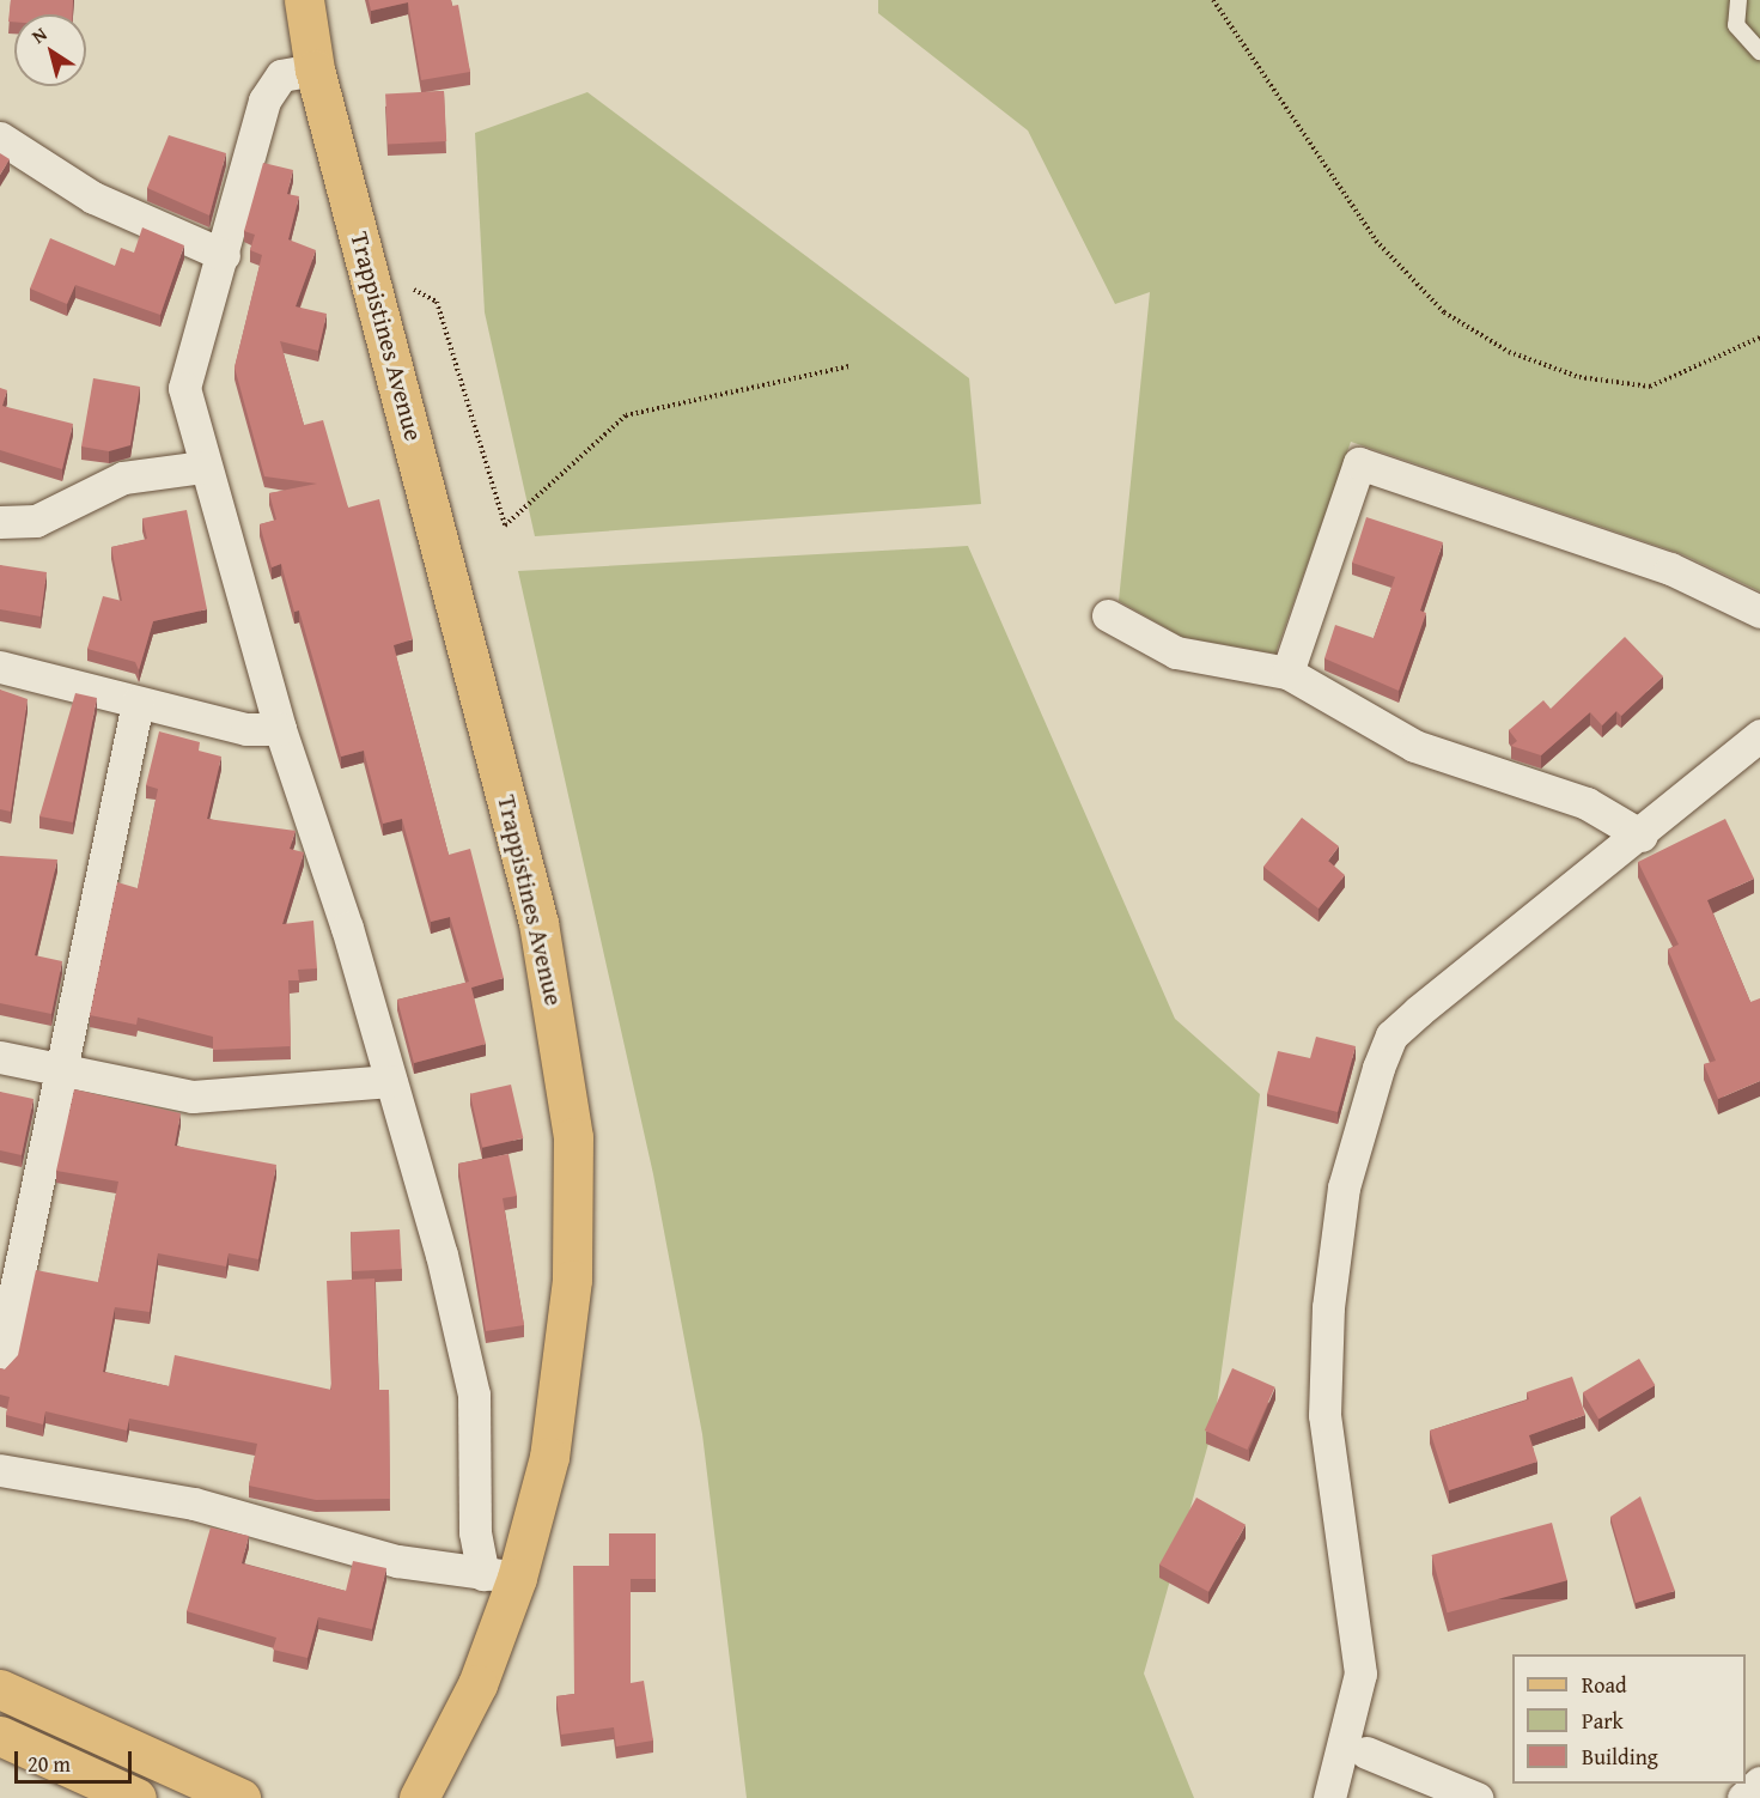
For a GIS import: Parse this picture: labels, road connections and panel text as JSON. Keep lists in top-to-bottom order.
{
  "streets": {
    "main road": ["Trappistines Avenue"]
  },
  "legend": ["Road", "Park", "Building"],
  "scale_bar": "20 m",
  "north": "top left"
}
